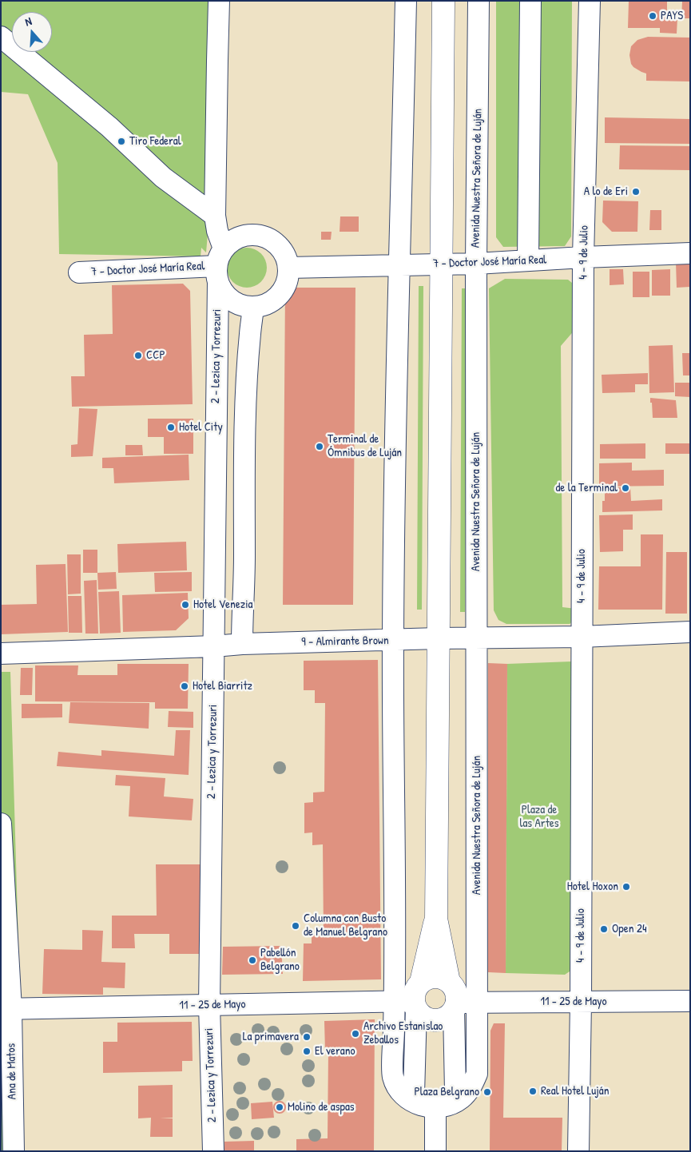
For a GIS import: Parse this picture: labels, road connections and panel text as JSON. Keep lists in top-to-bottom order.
{
  "streets": {
    "street": [
      "Avenida Nuestra Señora de Luján",
      "4 - 9 de Julio",
      "7 - Doctor José María Real",
      "2 - Lezica y Torrezuri",
      "9 - Almirante Brown",
      "11 - 25 de Mayo",
      "Ana de Matos"
    ]
  },
  "crossings": [
    ["Avenida Nuestra Señora de Luján", "7 - Doctor José María Real"],
    ["Avenida Nuestra Señora de Luján", "9 - Almirante Brown"],
    ["Avenida Nuestra Señora de Luján", "11 - 25 de Mayo"],
    ["4 - 9 de Julio", "7 - Doctor José María Real"],
    ["4 - 9 de Julio", "9 - Almirante Brown"],
    ["4 - 9 de Julio", "11 - 25 de Mayo"],
    ["7 - Doctor José María Real", "2 - Lezica y Torrezuri"],
    ["2 - Lezica y Torrezuri", "9 - Almirante Brown"],
    ["2 - Lezica y Torrezuri", "11 - 25 de Mayo"],
    ["11 - 25 de Mayo", "Ana de Matos"]
  ],
  "parks": ["Plaza de las Artes"],
  "places": [
    "PAYS",
    "Tiro Federal",
    "A lo de Eri",
    "CCP",
    "Hotel City",
    "Terminal de Ómnibus de Luján",
    "de la Terminal",
    "Hotel Venezia",
    "Hotel Biarritz",
    "Hotel Hoxon",
    "Columna con Busto de Manuel Belgrano",
    "Open 24",
    "Pabellón Belgrano",
    "Archivo Estanislao Zeballos",
    "La primavera",
    "El verano",
    "Real Hotel Luján",
    "Plaza Belgrano",
    "Molino de aspas"
  ],
  "north": "top"
}
